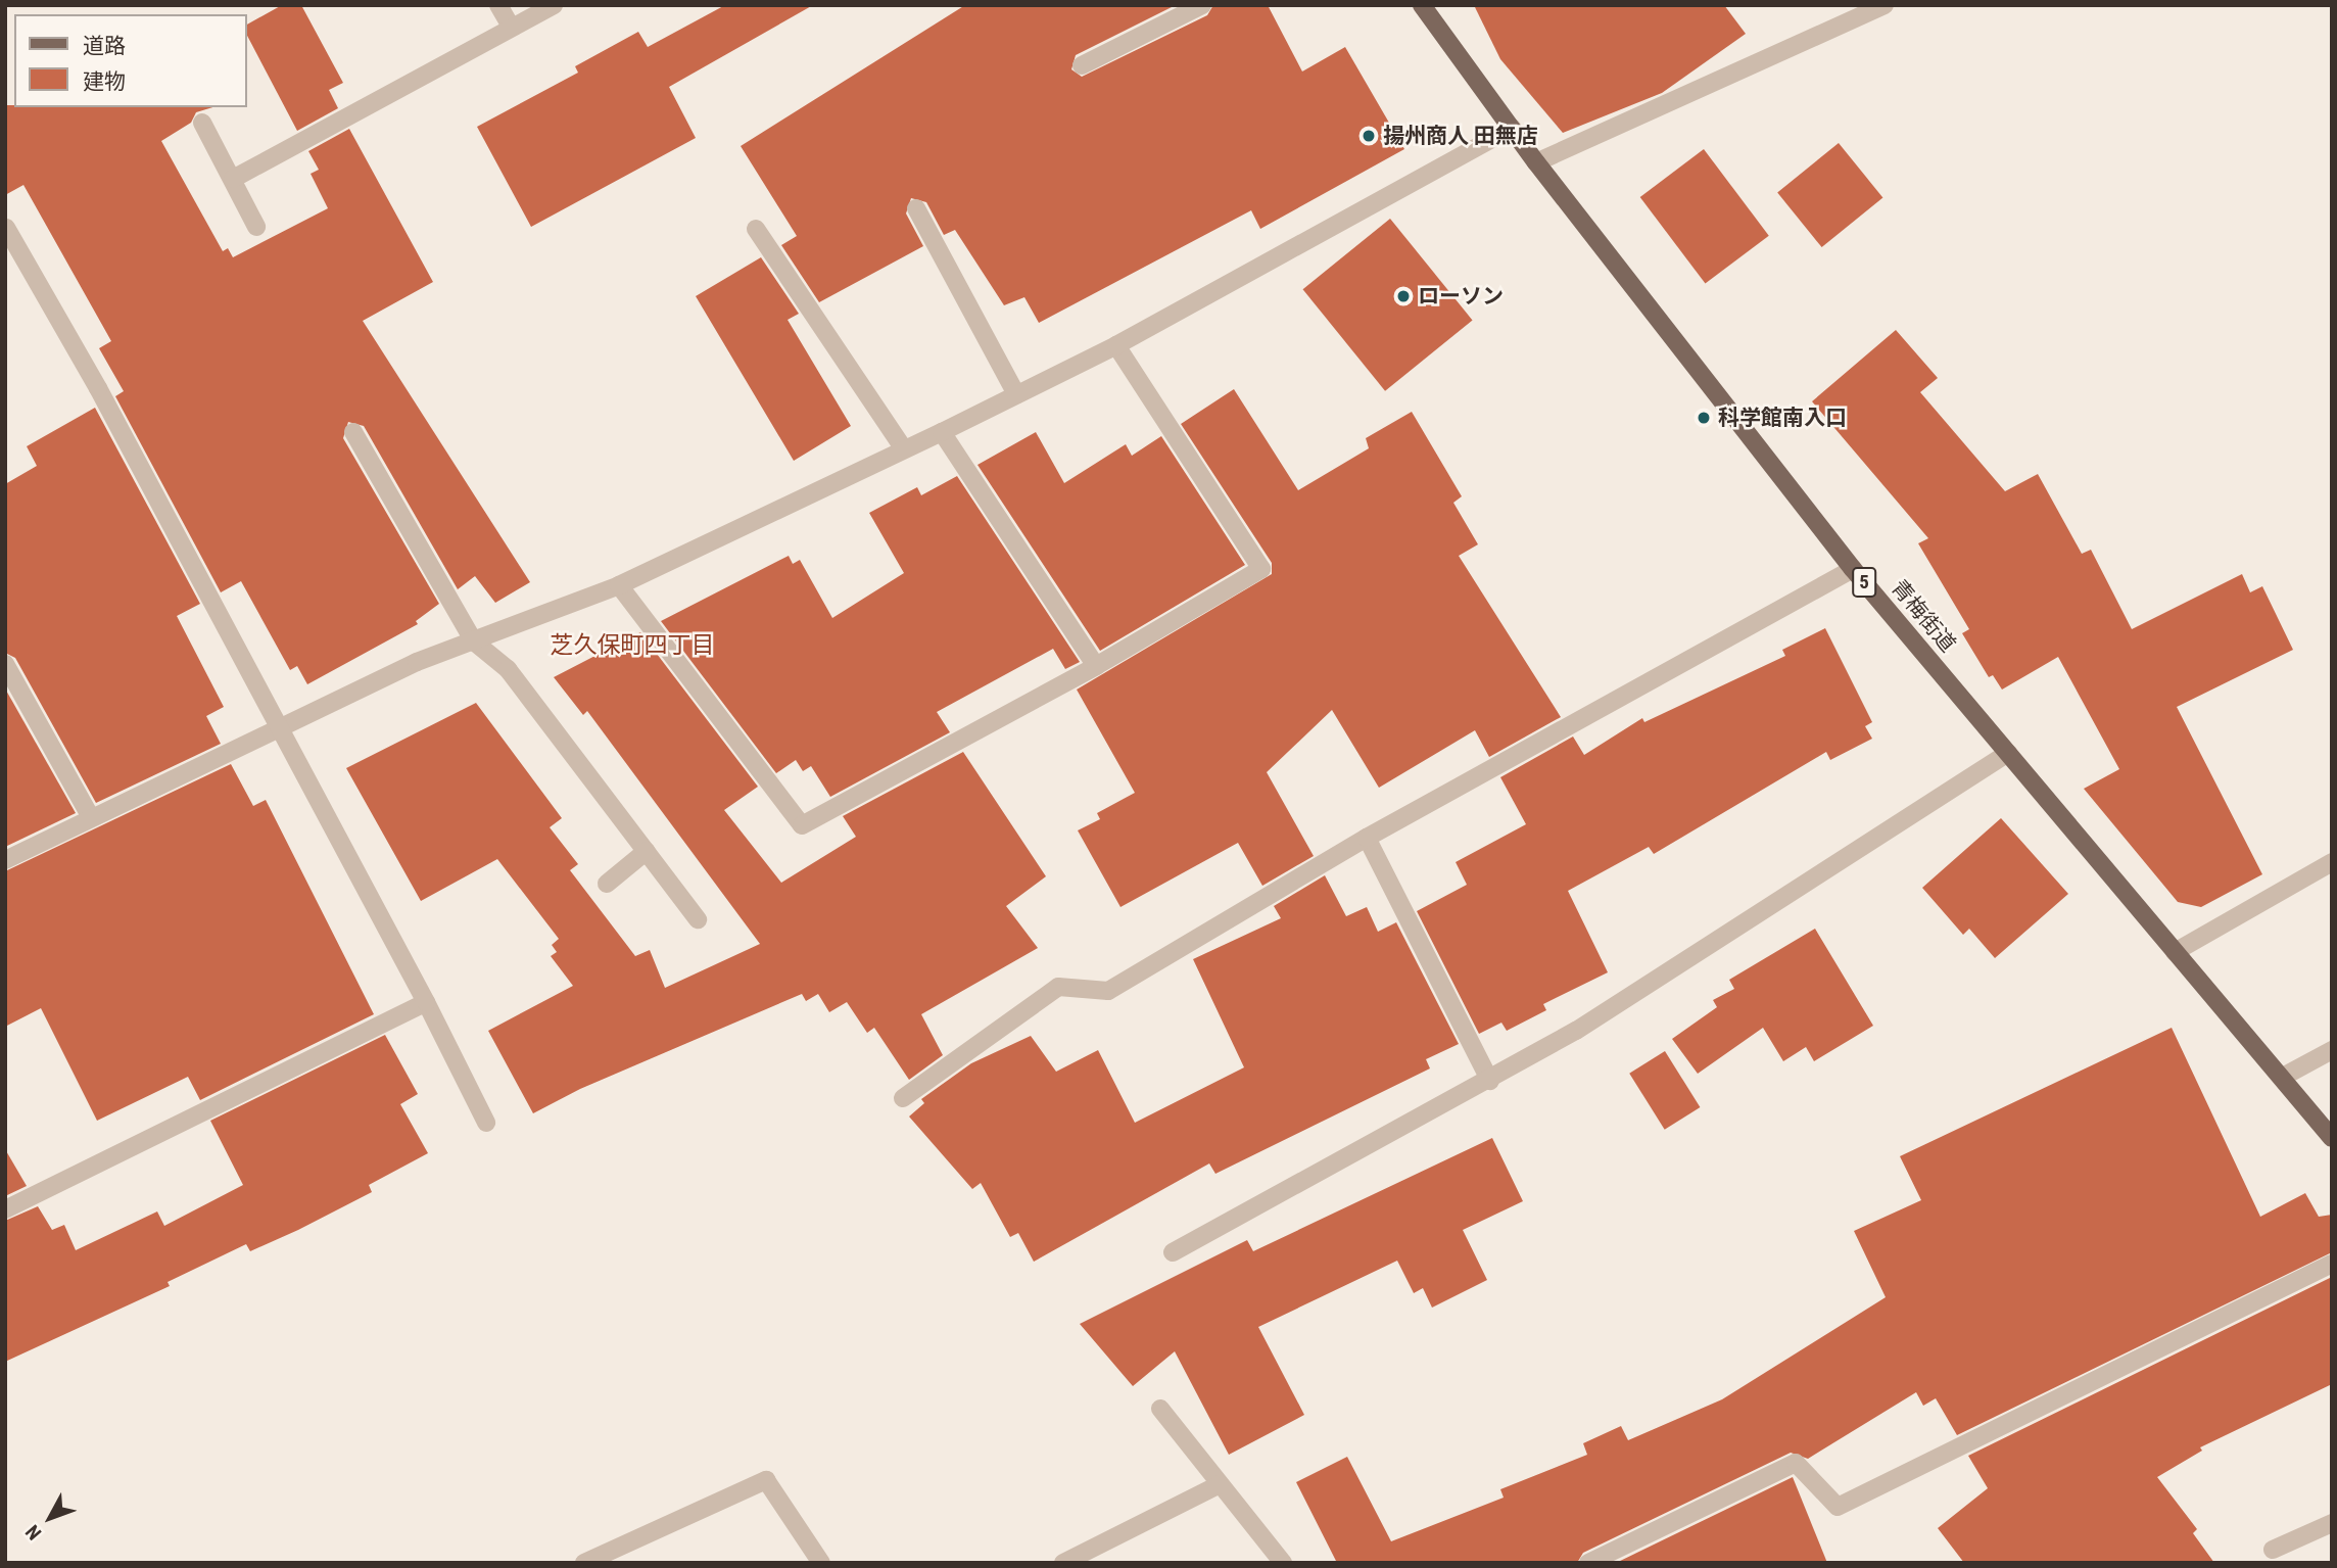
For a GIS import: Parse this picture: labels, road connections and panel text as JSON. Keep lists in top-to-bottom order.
{
  "streets": {
    "main road": ["5", "青梅街道"]
  },
  "districts": ["芝久保町四丁目"],
  "places": ["揚州商人 田無店", "ローソン", "科学館南入口"],
  "legend": ["道路", "建物"],
  "north": "bottom left"
}
